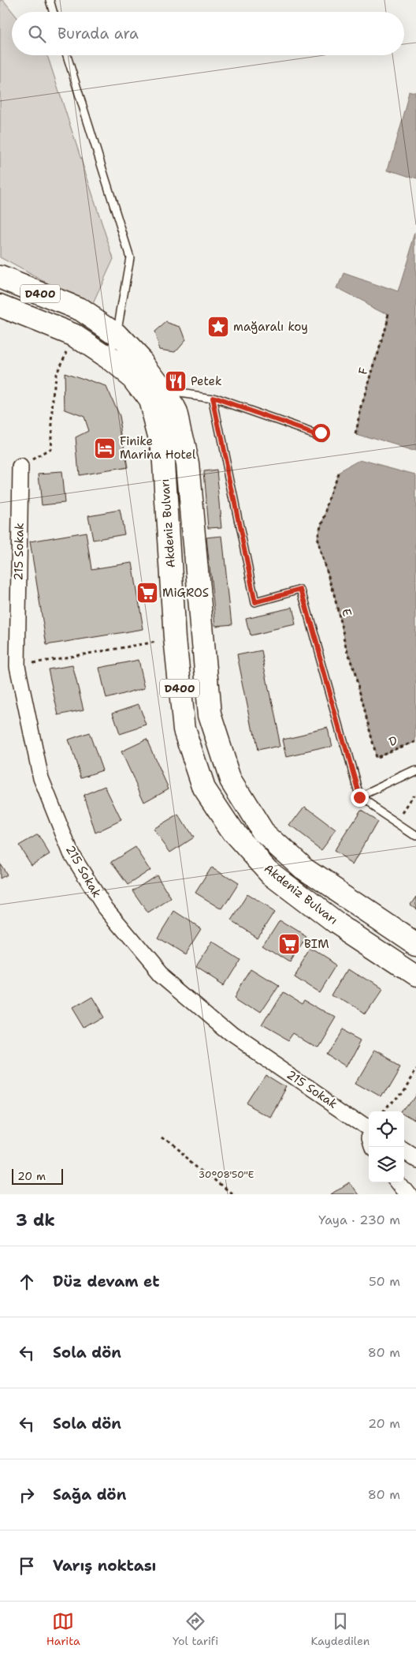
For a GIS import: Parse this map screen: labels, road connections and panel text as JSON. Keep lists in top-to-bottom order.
{
  "streets": {
    "highway": ["D400", "Akdeniz Bulvarı"],
    "street": ["215 Sokak"],
    "path": ["F", "E", "D"]
  },
  "crossings": [
    ["D400", "Akdeniz Bulvarı"],
    ["E", "D"]
  ],
  "places": {
    "place": ["mağaralı koy"],
    "restaurant": ["Petek"],
    "hotel": ["Finike Marina Hotel"],
    "supermarket": ["MiGROS", "BIM"]
  },
  "scale_bar": "20 m",
  "page": {
    "search": "Burada ara",
    "scale": "20 m",
    "heading": ["3 dk", "Yaya · 230 m"],
    "list": [
      ["Düz devam et", "50 m"],
      ["Sola dön", "80 m"],
      ["Sola dön", "20 m"],
      ["Sağa dön", "80 m"],
      "Varış noktası"
    ],
    "nav": ["Harita", "Yol tarifi", "Kaydedilen"]
  },
  "coordinates": ["30°08'50\"E"]
}
